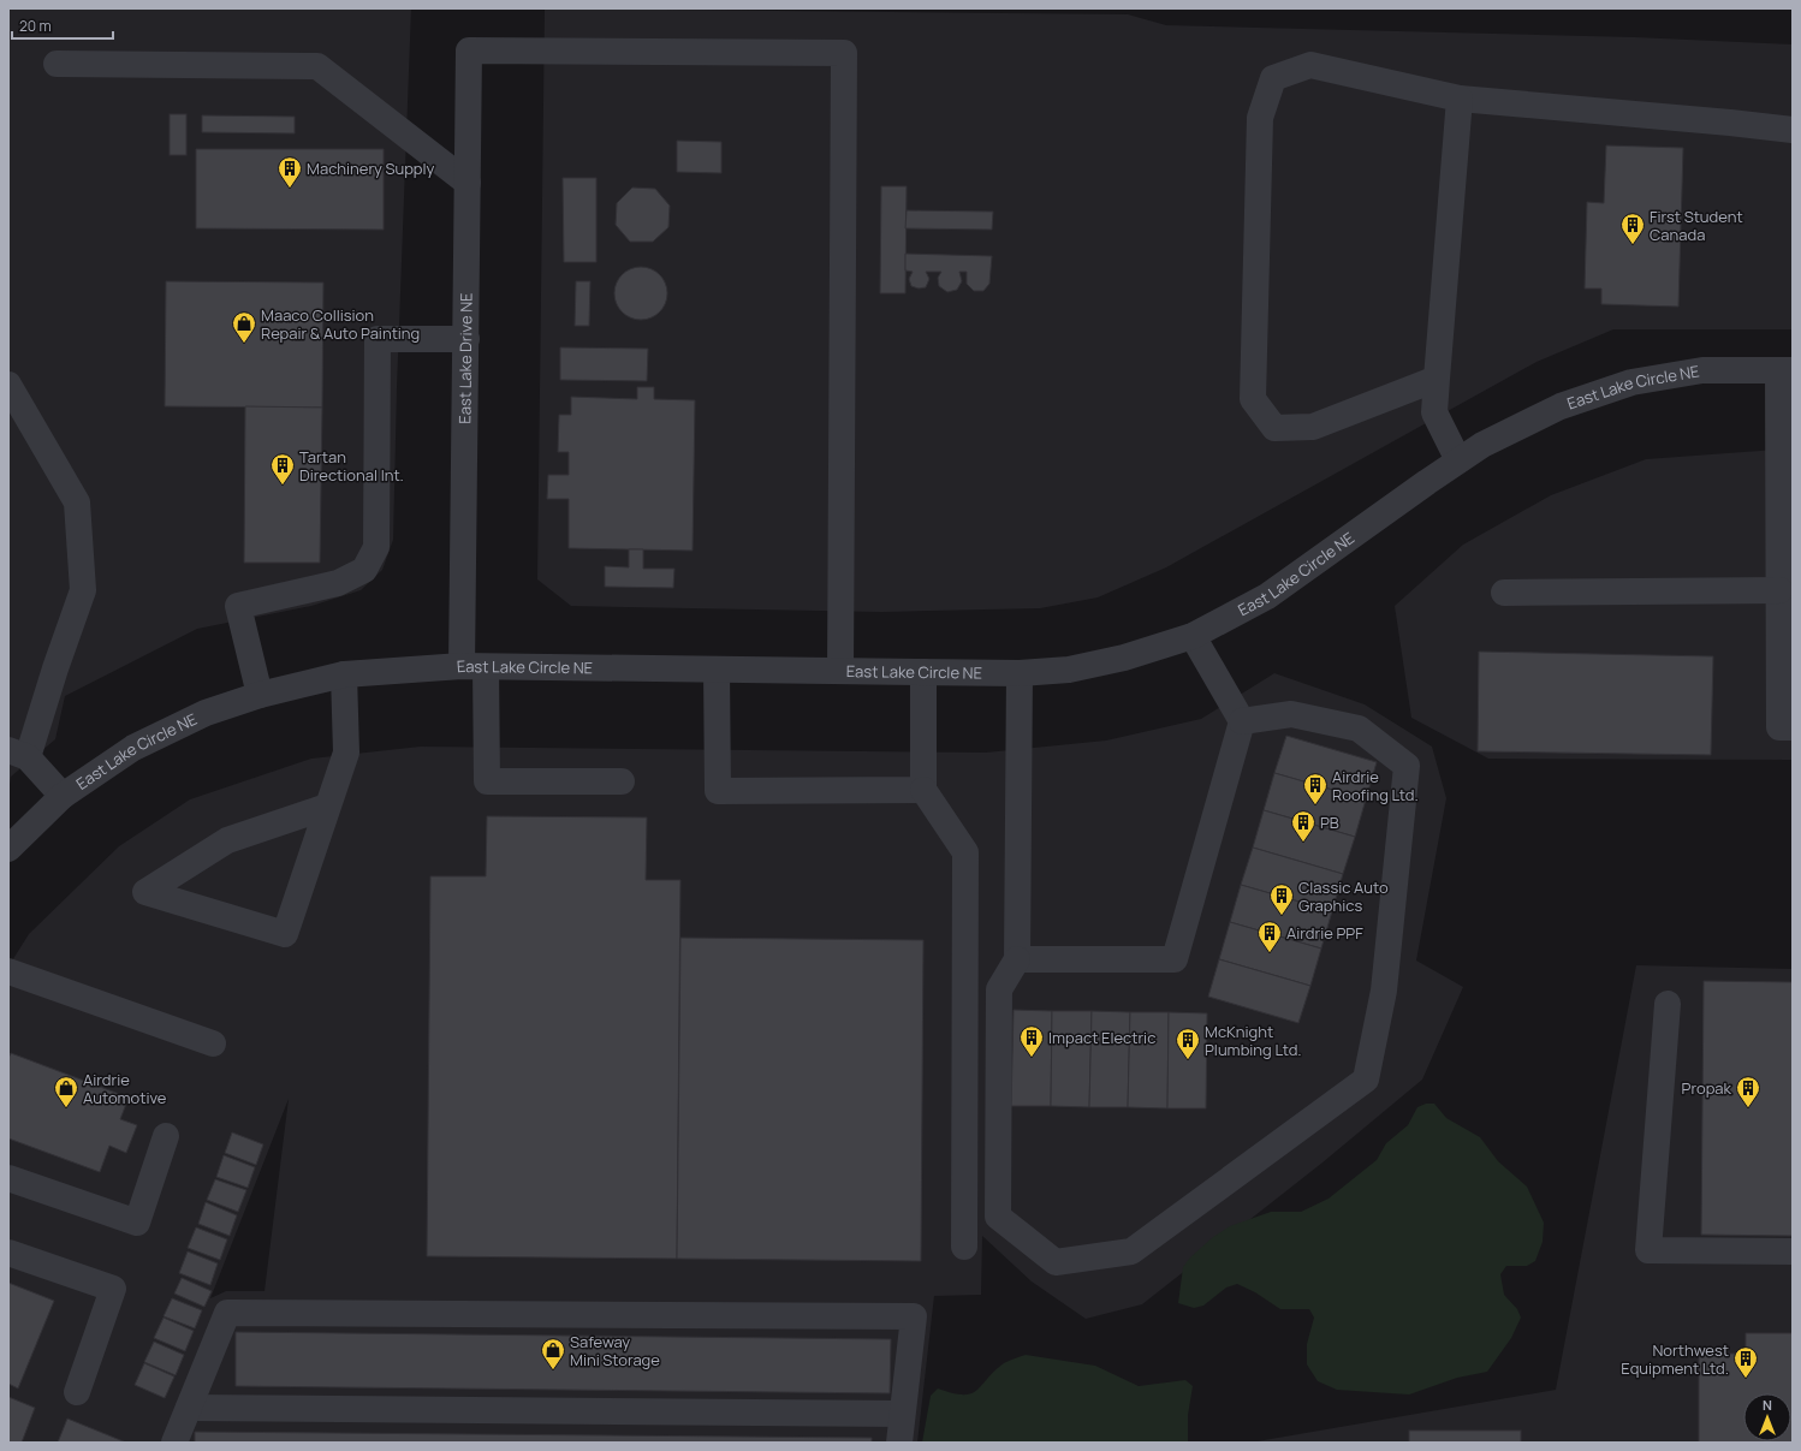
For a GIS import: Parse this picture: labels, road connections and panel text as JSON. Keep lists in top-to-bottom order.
{
  "streets": {
    "street": ["East Lake Drive NE", "East Lake Circle NE"]
  },
  "crossings": [
    ["East Lake Drive NE", "East Lake Circle NE"]
  ],
  "places": {
    "building": [
      "Machinery Supply",
      "First Student Canada",
      "Tartan Directional Int.",
      "Airdrie Roofing Ltd.",
      "PB",
      "Classic Auto Graphics",
      "Airdrie PPF",
      "Impact Electric",
      "McKnight Plumbing Ltd.",
      "Propak",
      "Northwest Equipment Ltd."
    ],
    "shop": ["Maaco Collision Repair & Auto Painting", "Airdrie Automotive", "Safeway Mini Storage"]
  },
  "scale_bar": "20 m",
  "north": "top"
}
